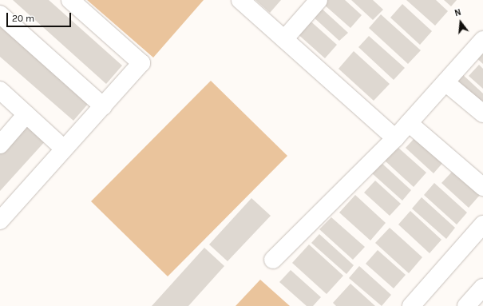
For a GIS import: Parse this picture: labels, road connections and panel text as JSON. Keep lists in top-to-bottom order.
{
  "scale_bar": "20 m",
  "north": "top"
}
